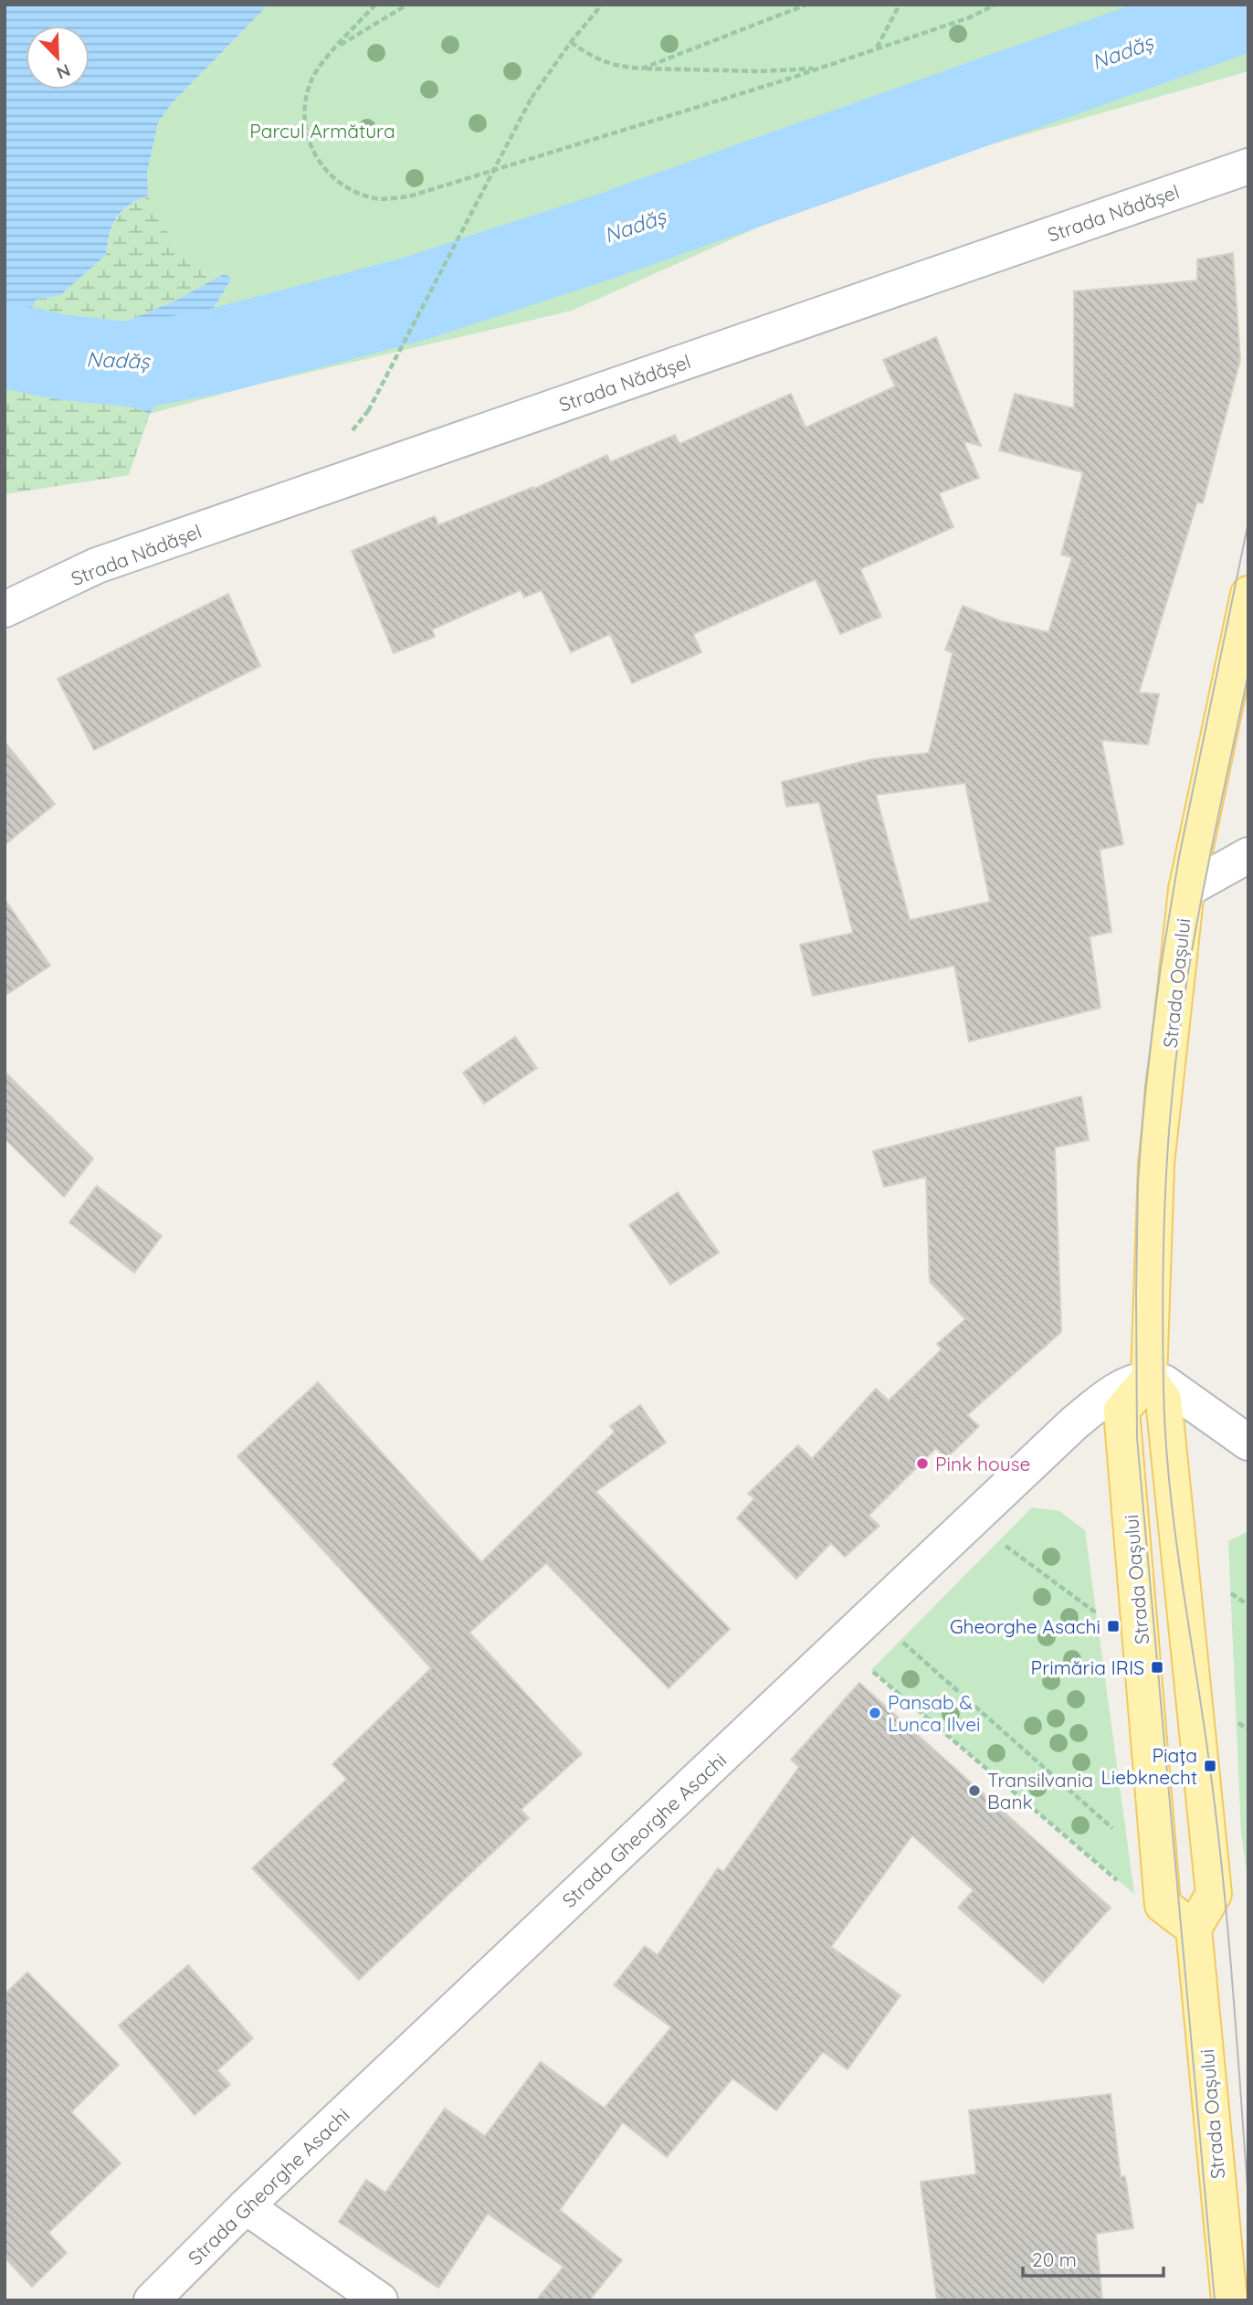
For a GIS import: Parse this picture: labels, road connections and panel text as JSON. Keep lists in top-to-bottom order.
{
  "streets": {
    "main road": ["Strada Oașului"],
    "street": ["Strada Nădășel", "Strada Gheorghe Asachi"]
  },
  "crossings": [
    ["Strada Oașului", "Strada Gheorghe Asachi"]
  ],
  "water": ["Nadăș"],
  "parks": ["Parcul Armătura"],
  "places": {
    "other": ["Pink house", "Pansab & Lunca Ilvei", "Transilvania Bank"],
    "transit": ["Gheorghe Asachi", "Primăria IRIS", "Piața Liebknecht"]
  },
  "scale_bar": "20 m",
  "north": "bottom right"
}
